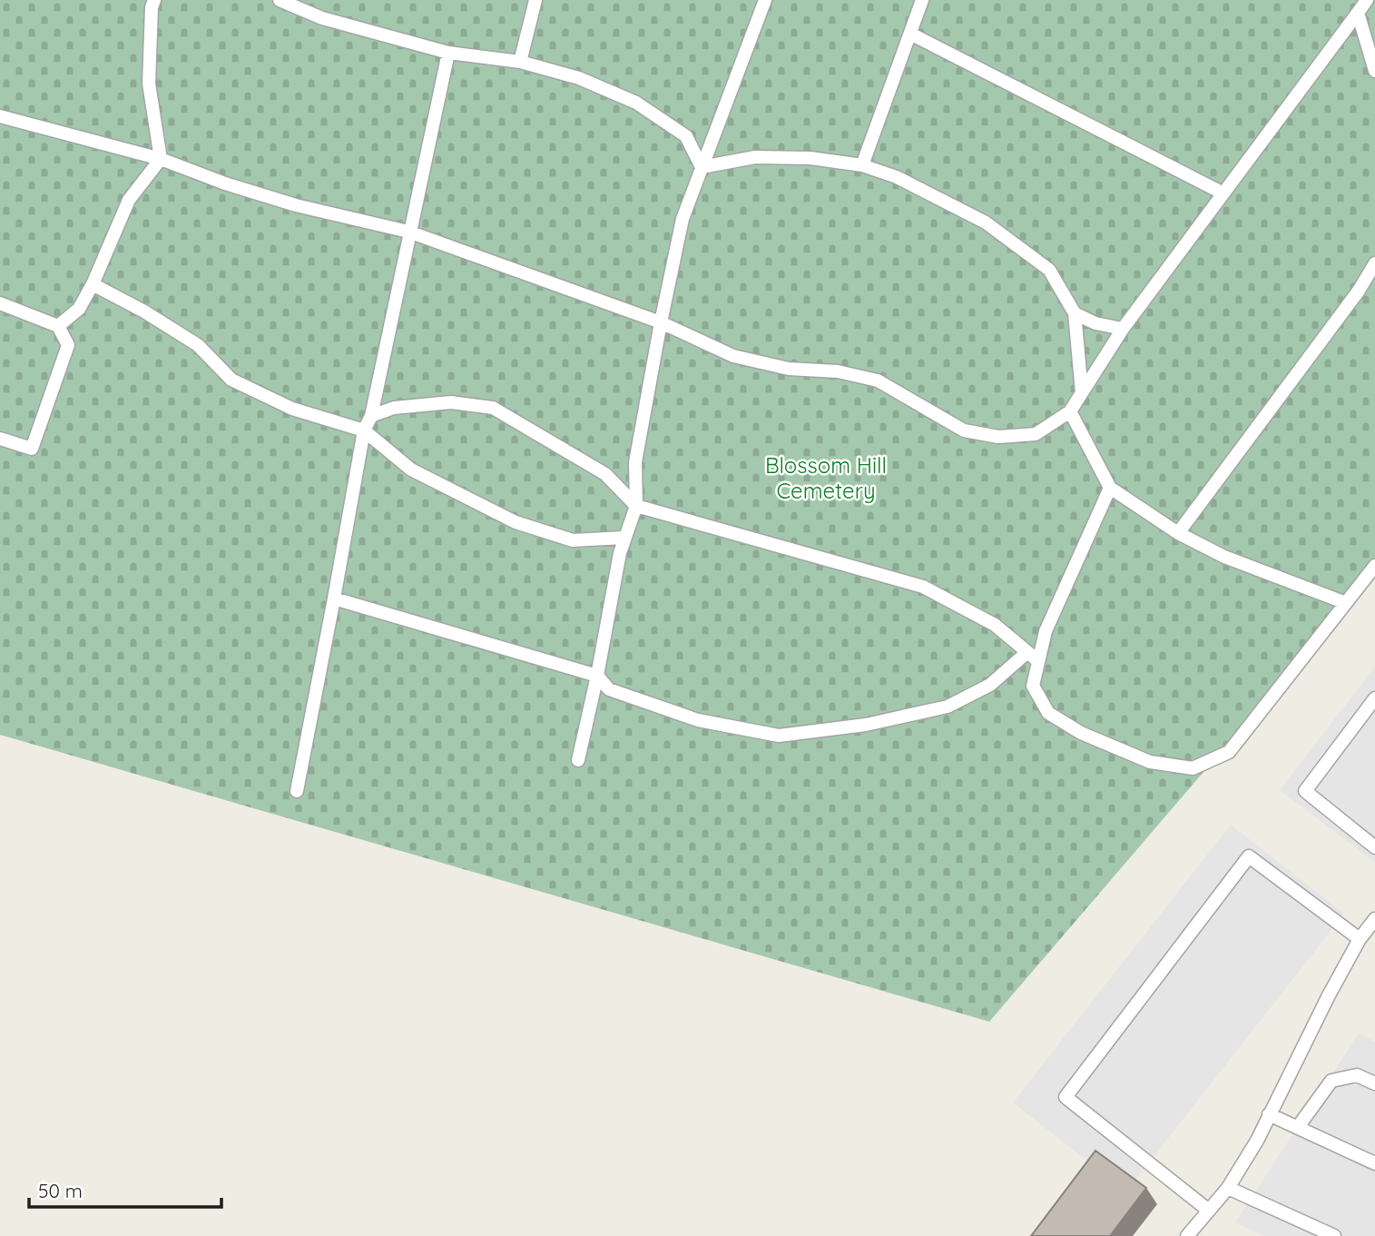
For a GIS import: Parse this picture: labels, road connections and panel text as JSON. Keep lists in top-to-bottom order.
{
  "parks": ["Blossom Hill Cemetery"],
  "scale_bar": "50 m"
}
